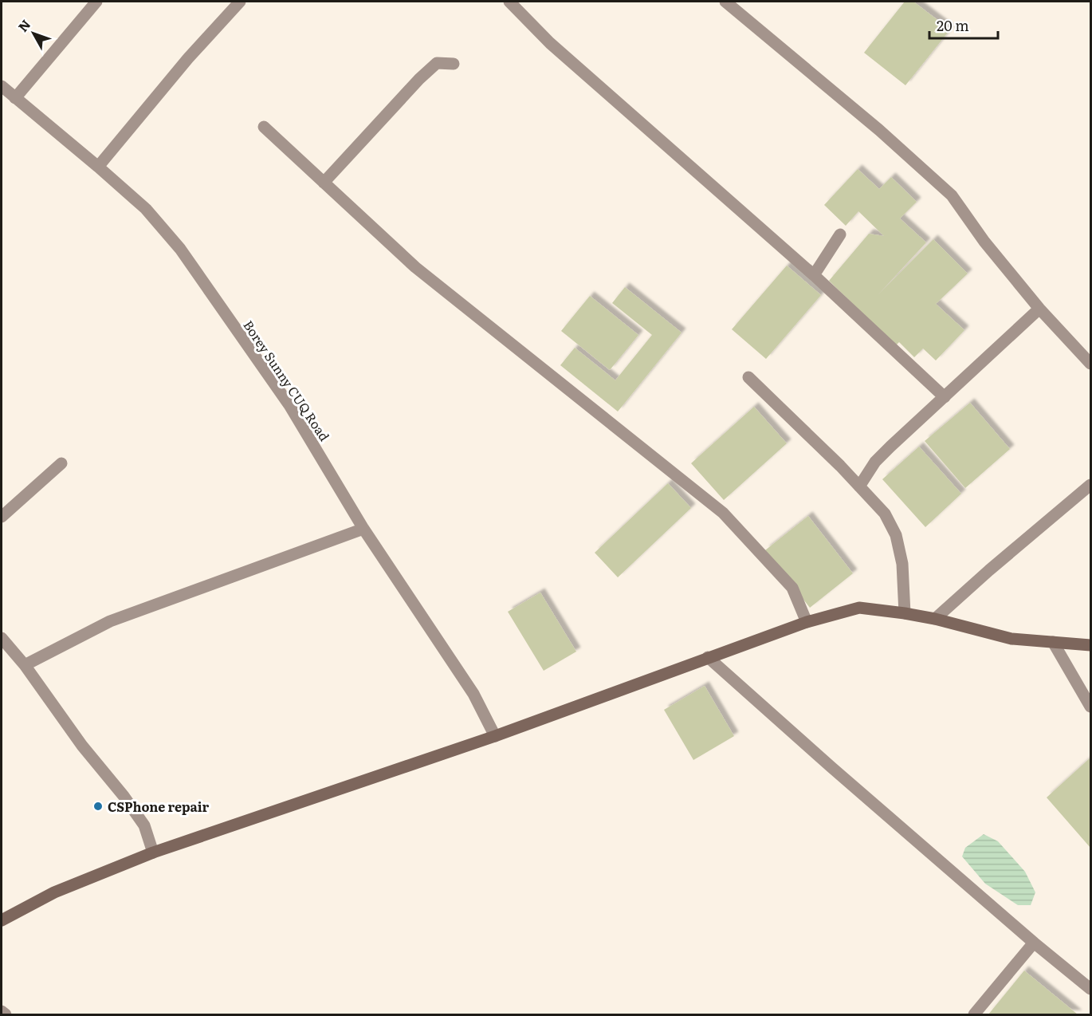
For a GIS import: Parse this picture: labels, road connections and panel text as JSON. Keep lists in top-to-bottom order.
{
  "streets": {
    "street": ["Borey Sunny CUQ Road"]
  },
  "places": ["CSPhone repair"],
  "scale_bar": "20 m",
  "north": "top left"
}
